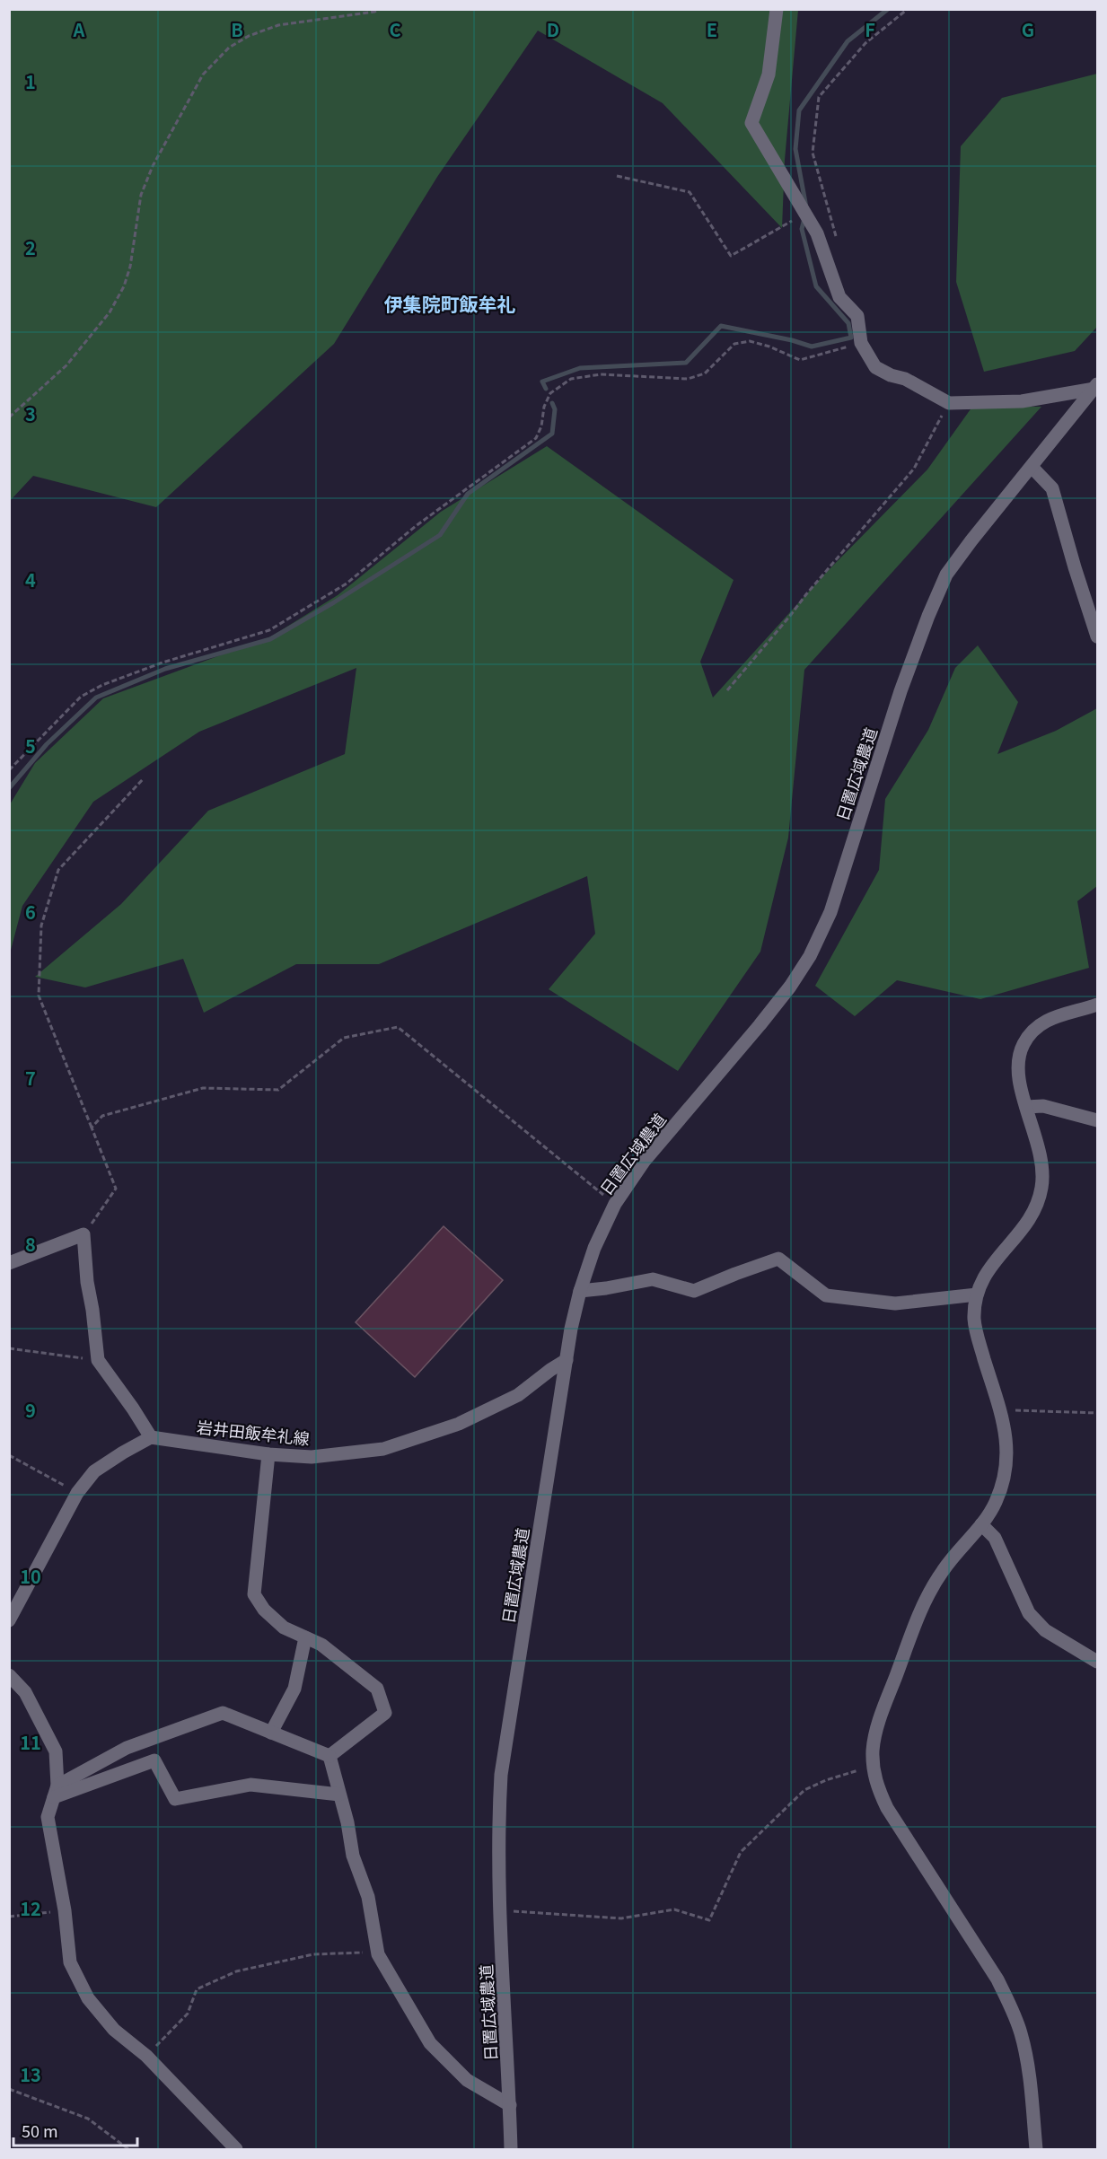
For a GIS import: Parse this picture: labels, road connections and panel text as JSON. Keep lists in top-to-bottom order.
{
  "streets": {
    "street": ["日置広域農道", "岩井田飯牟礼線"]
  },
  "crossings": [
    ["日置広域農道", "岩井田飯牟礼線"]
  ],
  "districts": ["伊集院町飯牟礼"],
  "scale_bar": "50 m",
  "grid": {
    "columns": [
      "A",
      "B",
      "C",
      "D",
      "E",
      "F",
      "G"
    ],
    "rows": [
      "1",
      "2",
      "3",
      "4",
      "5",
      "6",
      "7",
      "8",
      "9",
      "10",
      "11",
      "12",
      "13"
    ]
  }
}
